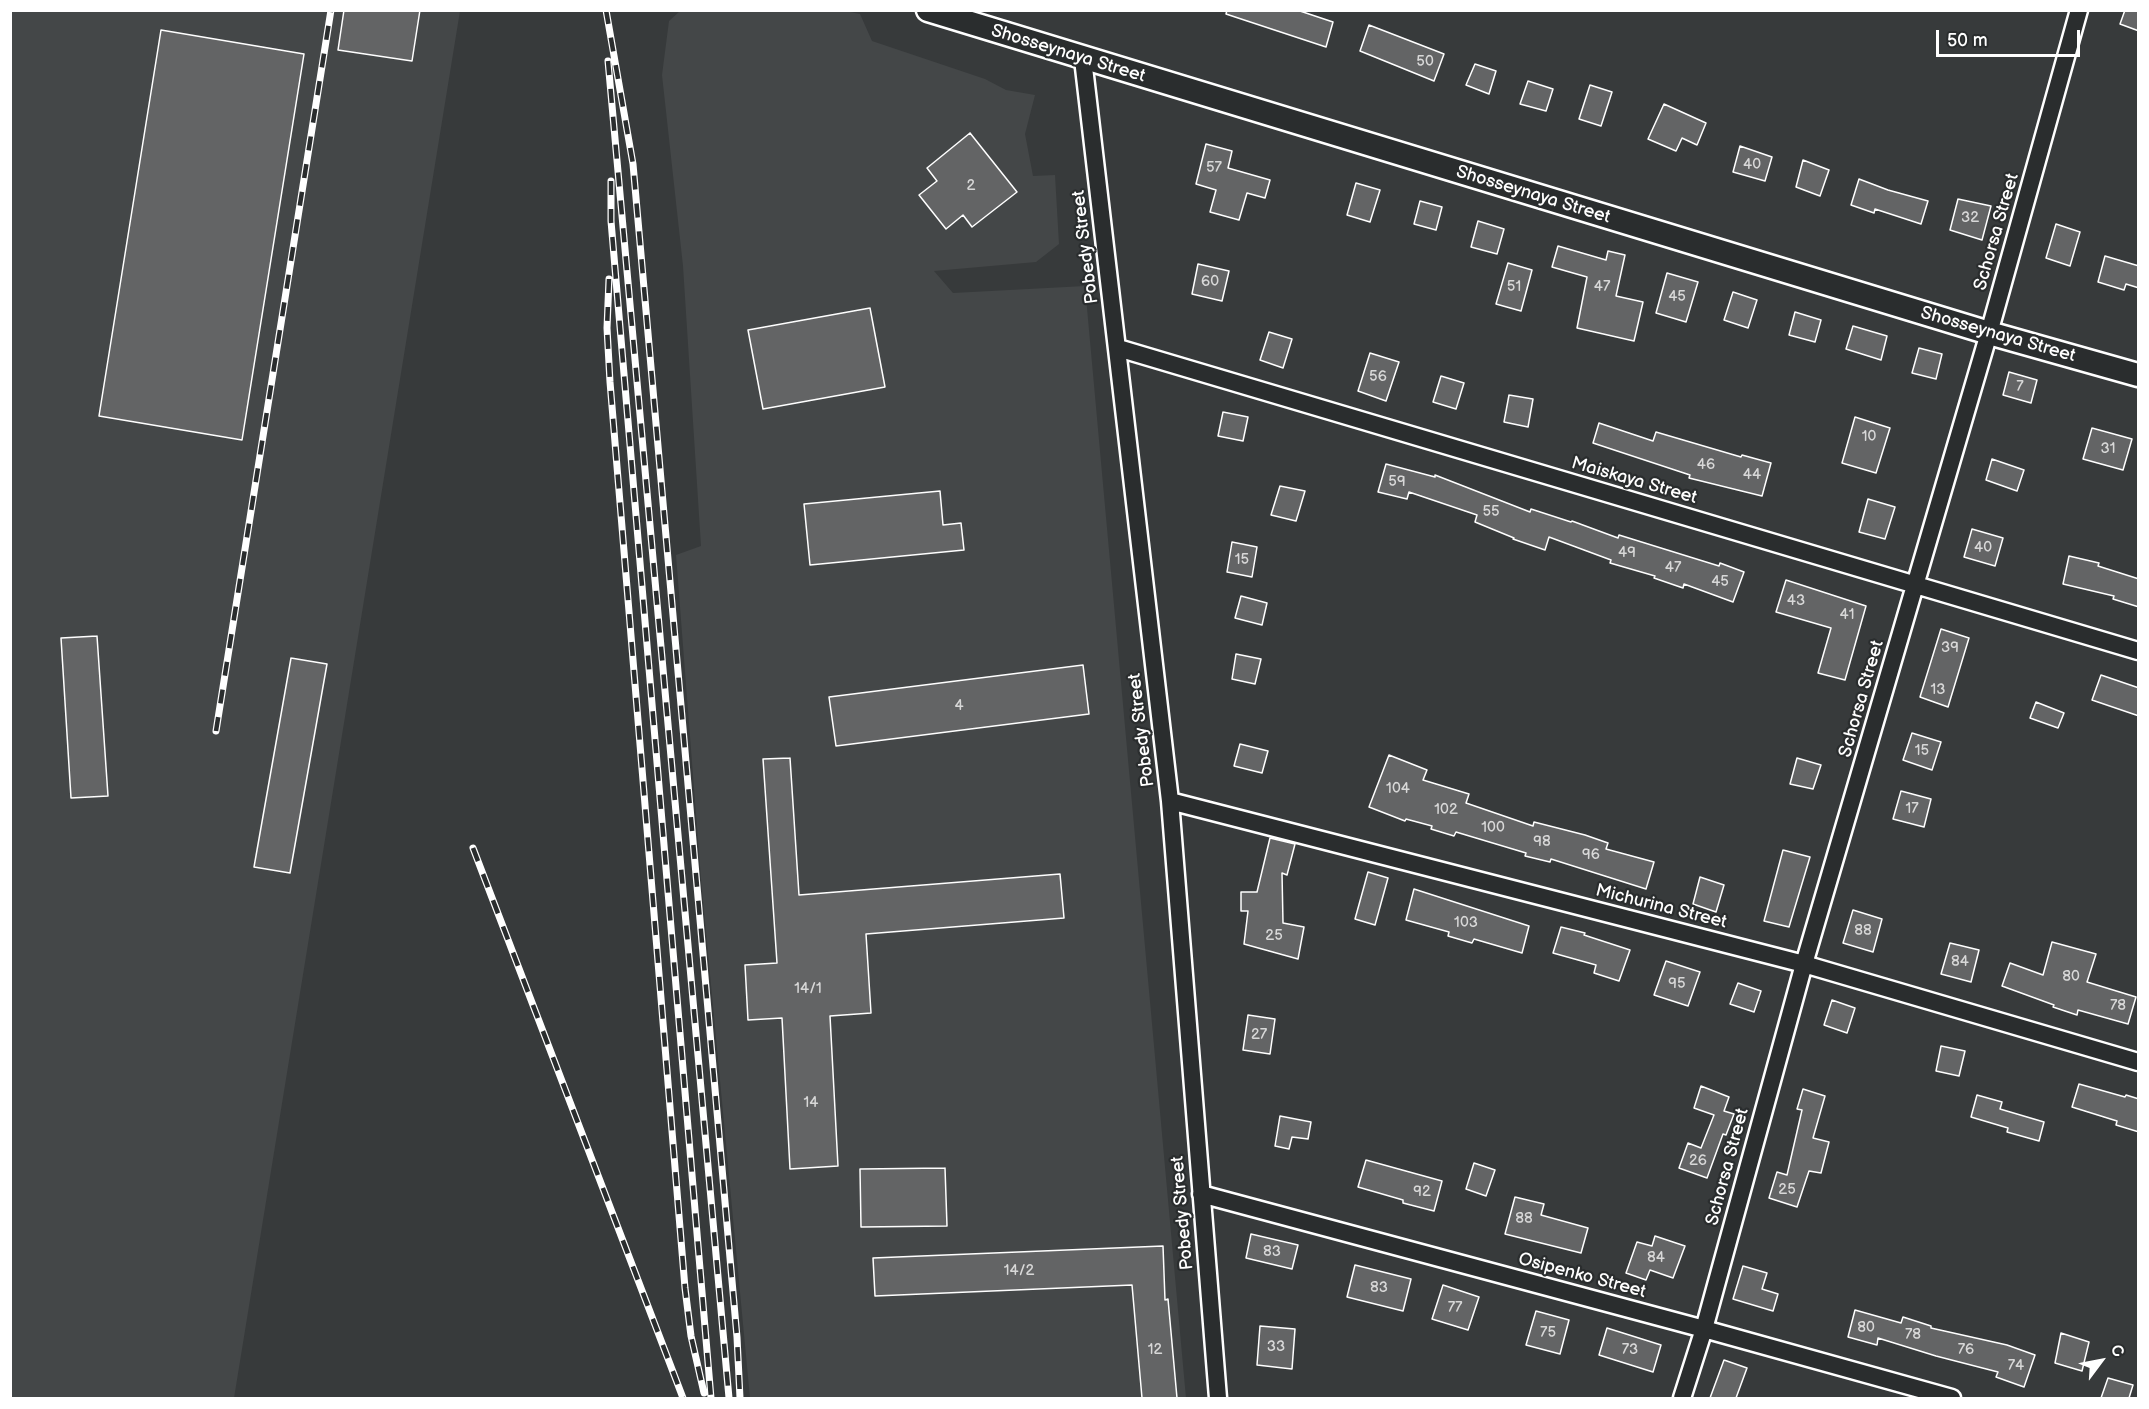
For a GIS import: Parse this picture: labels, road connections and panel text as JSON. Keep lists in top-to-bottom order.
{
  "streets": {
    "main road": ["Shosseynaya Street"],
    "street": [
      "Schorsa Street",
      "Pobedy Street",
      "Maiskaya Street",
      "Michurina Street",
      "Osipenko Street"
    ]
  },
  "crossings": [
    ["Shosseynaya Street", "Schorsa Street"],
    ["Shosseynaya Street", "Pobedy Street"],
    ["Schorsa Street", "Maiskaya Street"],
    ["Schorsa Street", "Michurina Street"],
    ["Schorsa Street", "Osipenko Street"],
    ["Pobedy Street", "Maiskaya Street"],
    ["Pobedy Street", "Michurina Street"],
    ["Pobedy Street", "Osipenko Street"]
  ],
  "house_numbers": [
    "50",
    "40",
    "57",
    "2",
    "32",
    "60",
    "51",
    "47",
    "45",
    "56",
    "7",
    "10",
    "31",
    "46",
    "44",
    "59",
    "55",
    "40",
    "49",
    "15",
    "47",
    "45",
    "43",
    "41",
    "39",
    "13",
    "4",
    "15",
    "104",
    "17",
    "102",
    "100",
    "98",
    "96",
    "103",
    "88",
    "25",
    "84",
    "80",
    "95",
    "14/1",
    "78",
    "27",
    "14",
    "26",
    "25",
    "92",
    "88",
    "83",
    "84",
    "14/2",
    "83",
    "77",
    "80",
    "75",
    "78",
    "33",
    "12",
    "73",
    "76",
    "74"
  ],
  "scale_bar": "50 m",
  "north": "top right"
}
